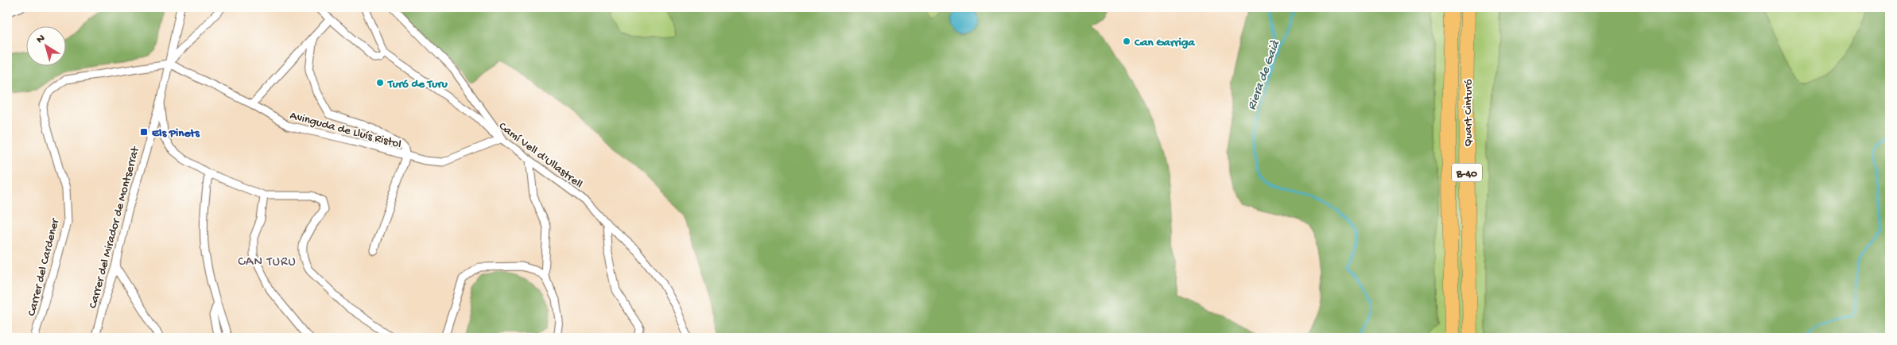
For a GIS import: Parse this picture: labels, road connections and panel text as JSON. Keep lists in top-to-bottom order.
{
  "streets": {
    "highway": ["Quart Cinturó", "B-40"],
    "street": [
      "Avinguda de Lluís Ristol",
      "Camí Vell d'Ullastrell",
      "Carrer del Mirador de Montserrat",
      "Carrer del Cardener"
    ]
  },
  "crossings": [
    ["Avinguda de Lluís Ristol", "Camí Vell d'Ullastrell"],
    ["Avinguda de Lluís Ristol", "Carrer del Mirador de Montserrat"],
    ["Avinguda de Lluís Ristol", "Carrer del Cardener"],
    ["Carrer del Mirador de Montserrat", "Carrer del Cardener"]
  ],
  "districts": ["CAN TURU"],
  "water": ["Riera de Gaià"],
  "places": {
    "other": ["Can Garriga", "Turó de Turu"],
    "transit": ["Els Pinets"]
  },
  "north": "top left"
}
